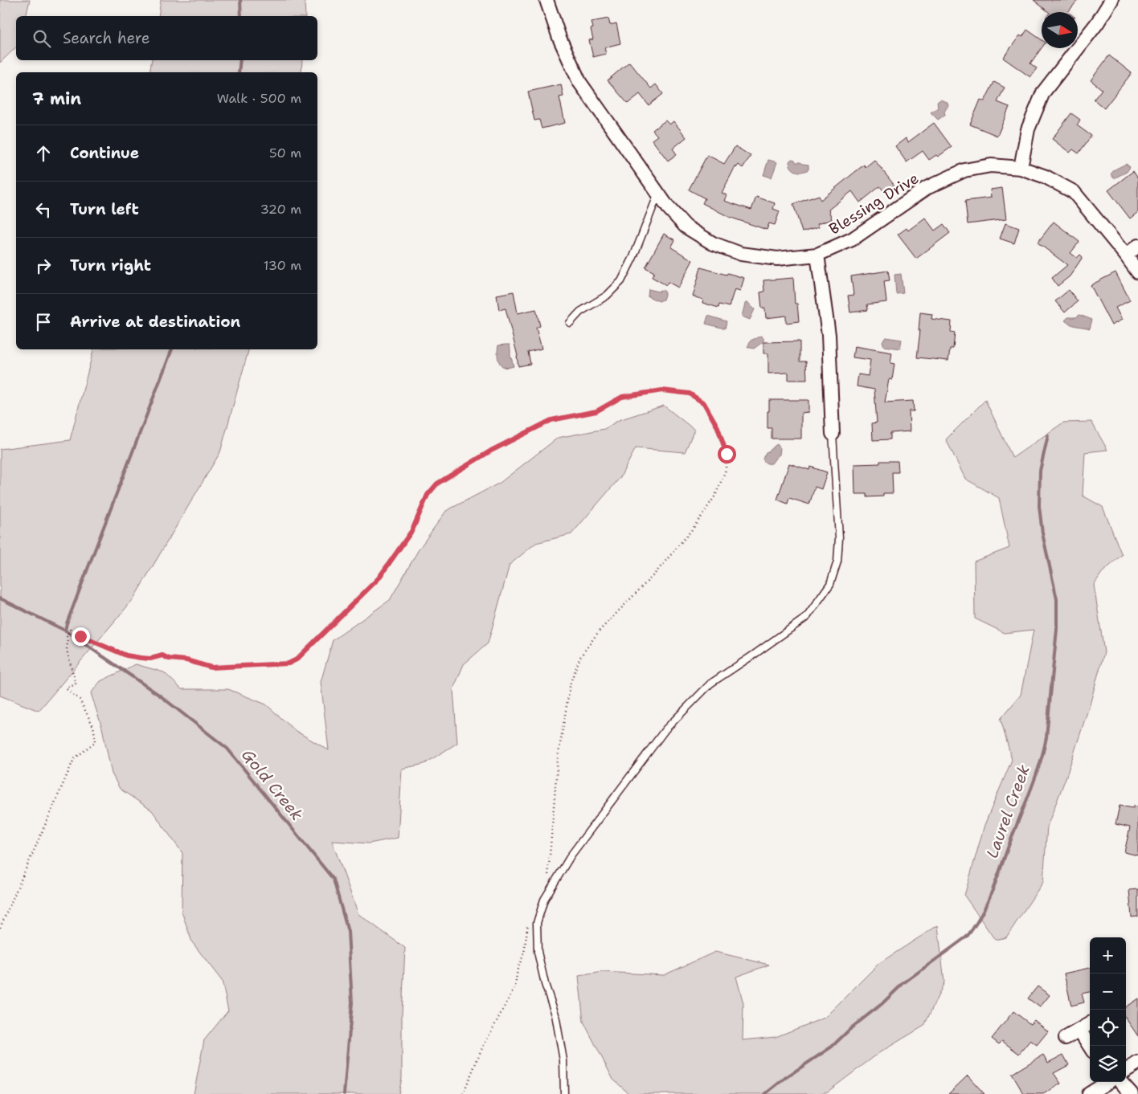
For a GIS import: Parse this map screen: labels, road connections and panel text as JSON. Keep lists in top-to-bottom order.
{
  "streets": {
    "street": ["Blessing Drive"]
  },
  "water": ["Gold Creek", "Laurel Creek"],
  "north": "right",
  "page": {
    "search": "Search here",
    "heading": ["7 min", "Walk · 500 m"],
    "list": [
      ["Continue", "50 m"],
      ["Turn left", "320 m"],
      ["Turn right", "130 m"],
      "Arrive at destination"
    ],
    "map_buttons": ["+", "−"]
  }
}
